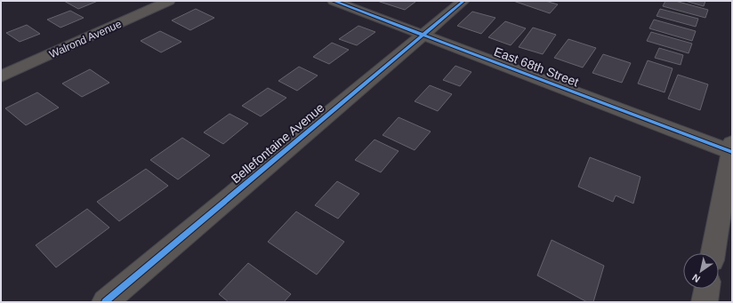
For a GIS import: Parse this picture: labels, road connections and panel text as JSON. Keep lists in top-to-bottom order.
{
  "streets": {
    "street": ["Walrond Avenue", "East 68th Street", "Bellefontaine Avenue"]
  },
  "crossings": [
    ["East 68th Street", "Bellefontaine Avenue"]
  ],
  "north": "bottom left"
}
